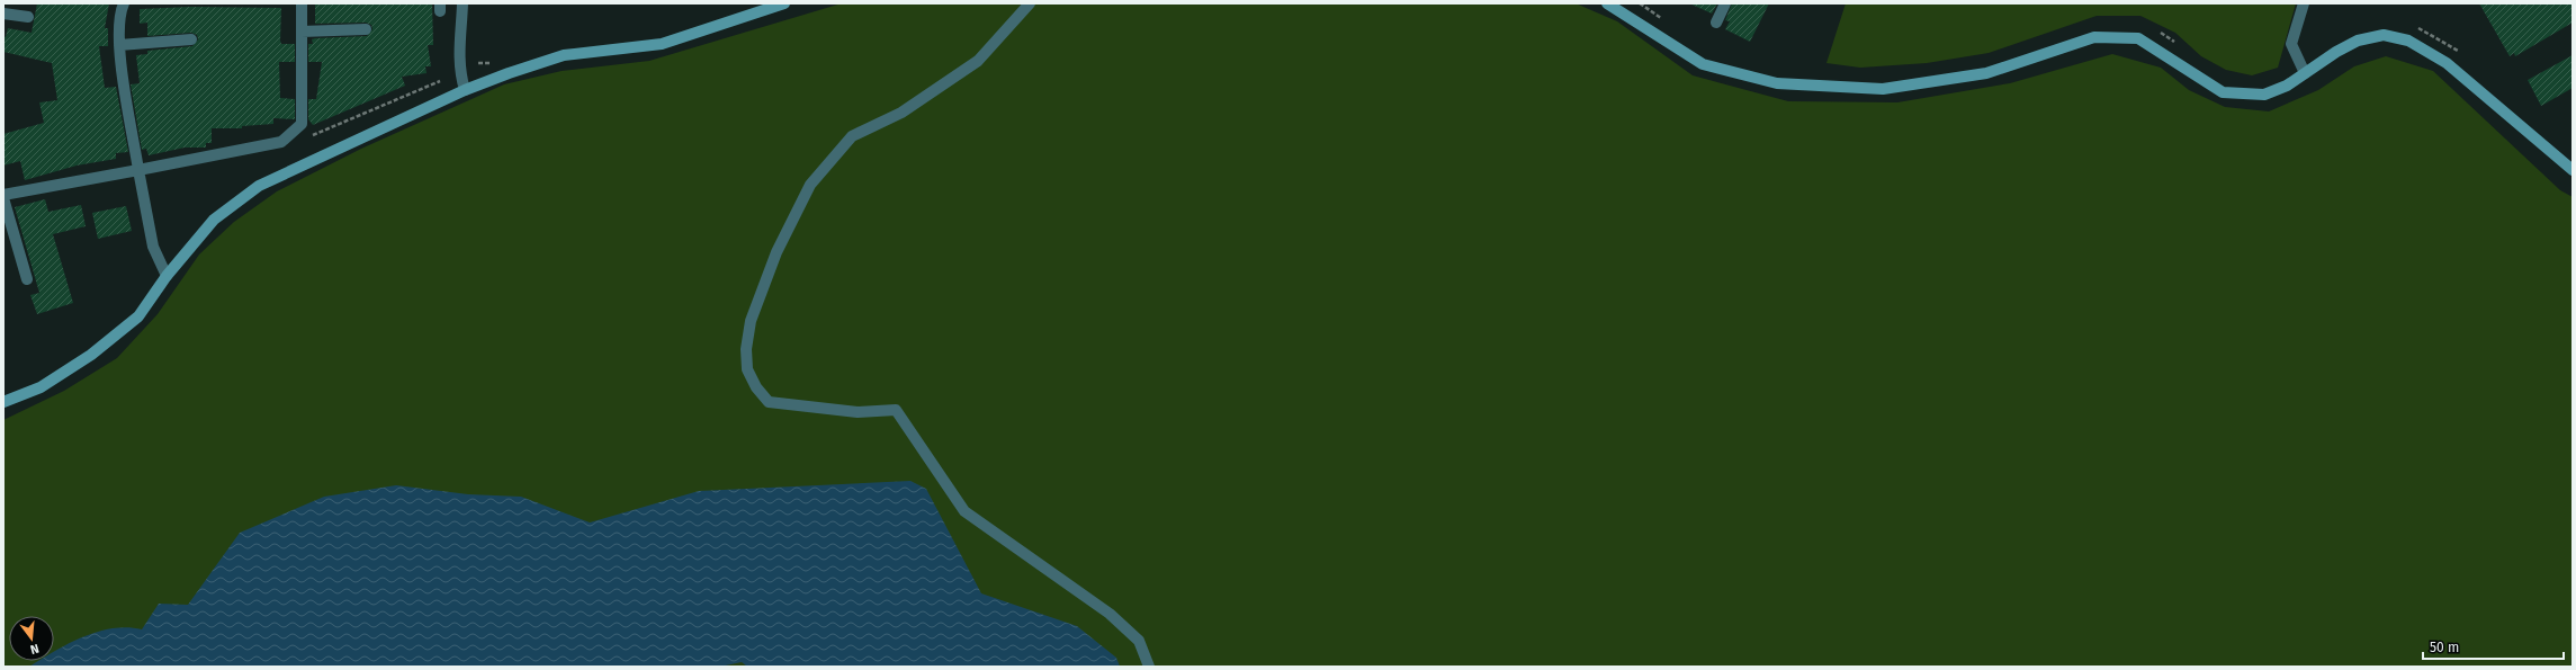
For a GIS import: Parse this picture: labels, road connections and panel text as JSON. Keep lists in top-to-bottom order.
{
  "scale_bar": "50 m",
  "north": "bottom"
}
